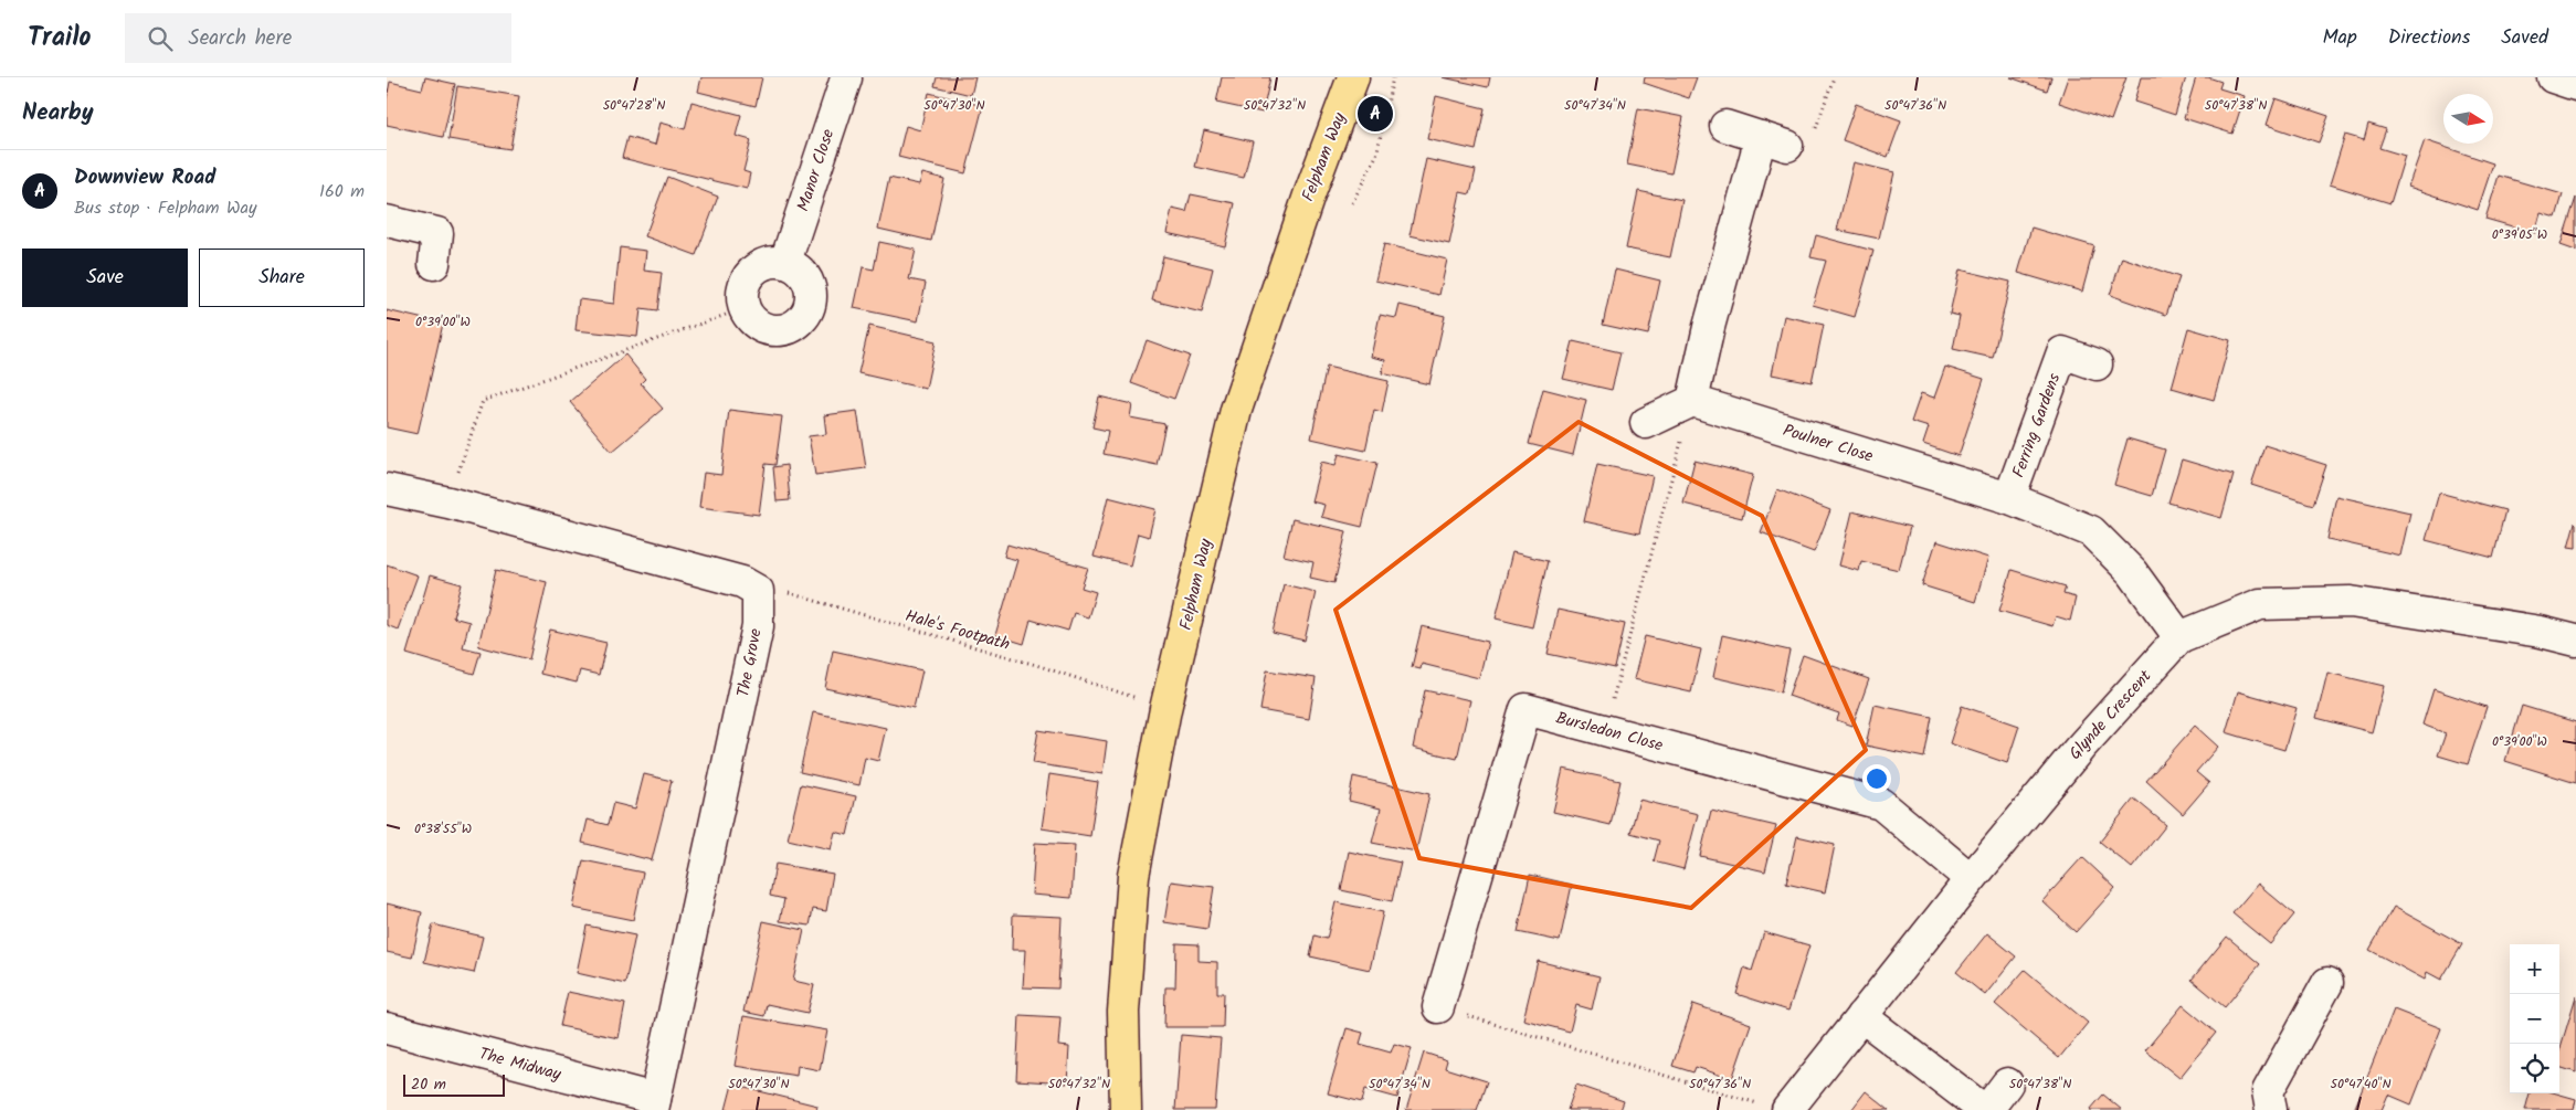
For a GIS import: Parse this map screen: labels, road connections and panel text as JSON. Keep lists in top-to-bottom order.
{
  "streets": {
    "main road": ["Felpham Way"],
    "street": [
      "Manor Close",
      "Ferring Gardens",
      "Poulner Close",
      "The Grove",
      "Glynde Crescent",
      "Bursledon Close",
      "The Midway"
    ],
    "path": ["Hale's Footpath"]
  },
  "crossings": [
    ["Ferring Gardens", "Poulner Close"],
    ["Poulner Close", "Glynde Crescent"],
    ["Hale's Footpath", "The Grove"],
    ["The Grove", "The Midway"],
    ["Glynde Crescent", "Bursledon Close"]
  ],
  "scale_bar": "20 m",
  "north": "right",
  "page": {
    "header": "Trailo",
    "search": "Search here",
    "nav": ["Map", "Directions", "Saved"],
    "heading": "Nearby",
    "pins": "A",
    "list": [
      {
        "mark": "A",
        "name": "Downview Road",
        "note": "Bus stop · Felpham Way",
        "value": "160 m"
      }
    ],
    "buttons": ["Save", "Share"],
    "map_buttons": ["+", "−"],
    "scale": "20 m"
  },
  "coordinates": [
    "50°47'28\"N",
    "50°47'30\"N",
    "50°47'32\"N",
    "50°47'34\"N",
    "50°47'36\"N",
    "50°47'38\"N",
    "0°39'05\"W",
    "0°39'00\"W",
    "0°38'55\"W",
    "50°47'40\"N"
  ]
}
